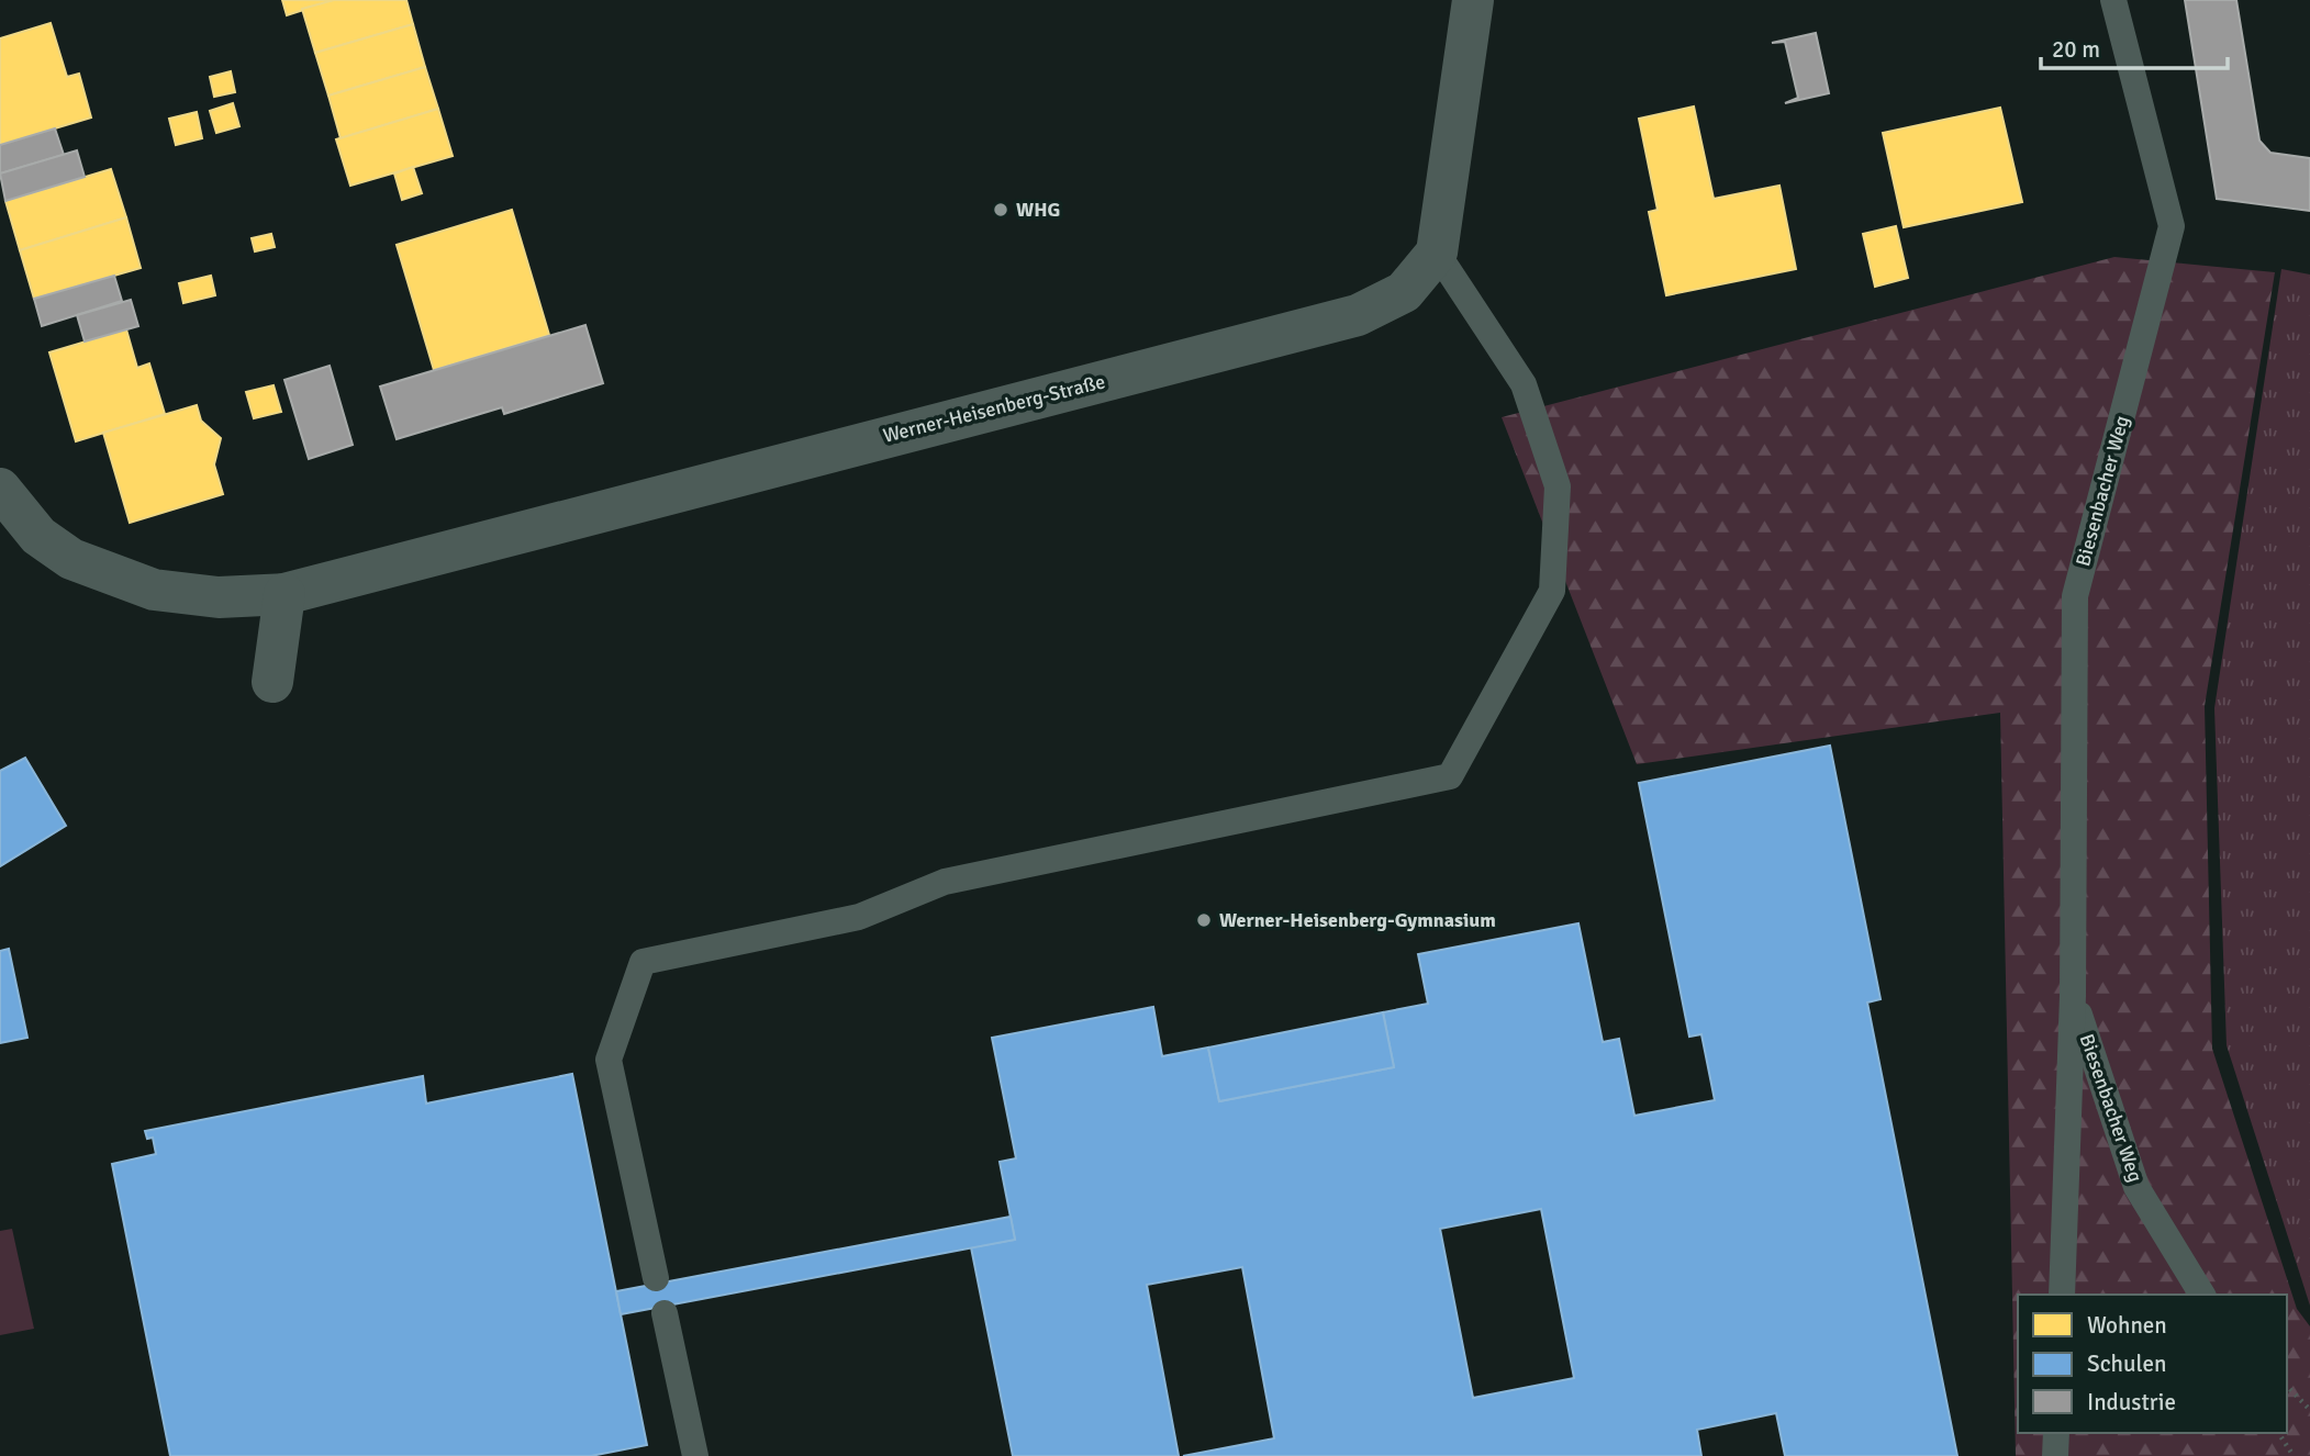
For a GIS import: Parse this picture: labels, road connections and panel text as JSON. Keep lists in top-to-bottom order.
{
  "streets": {
    "street": ["Werner-Heisenberg-Straße"],
    "lane": ["Biesenbacher Weg"]
  },
  "places": ["WHG", "Werner-Heisenberg-Gymnasium"],
  "legend": ["Wohnen", "Schulen", "Industrie"],
  "scale_bar": "20 m"
}
